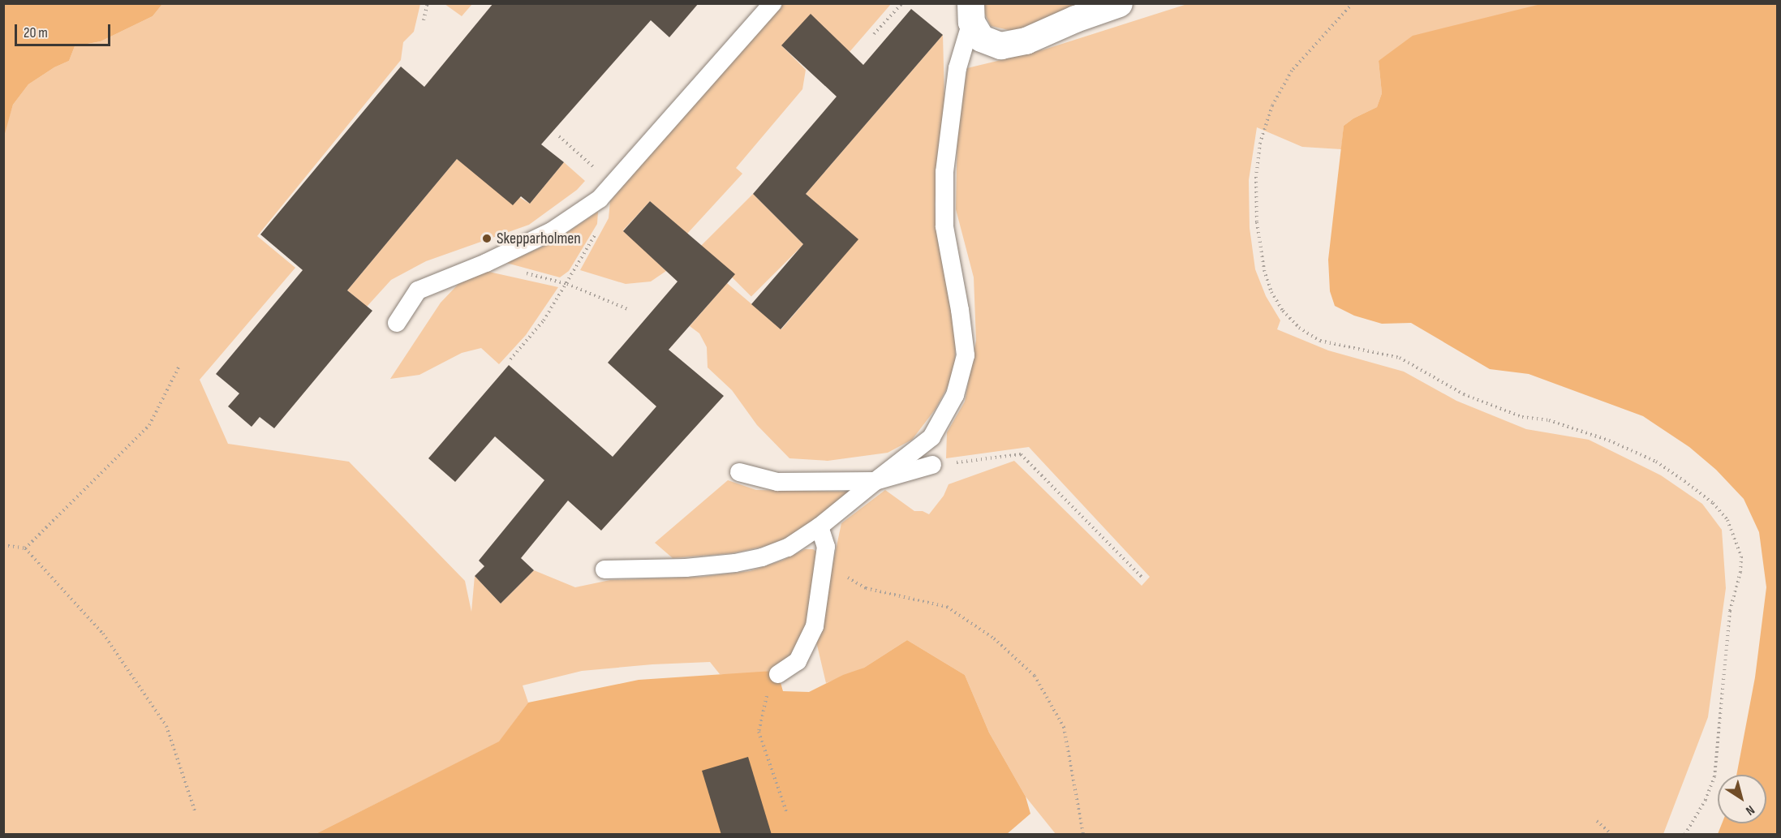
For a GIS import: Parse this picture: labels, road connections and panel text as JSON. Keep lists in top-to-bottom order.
{
  "places": ["Skepparholmen"],
  "scale_bar": "20 m",
  "north": "bottom right"
}
